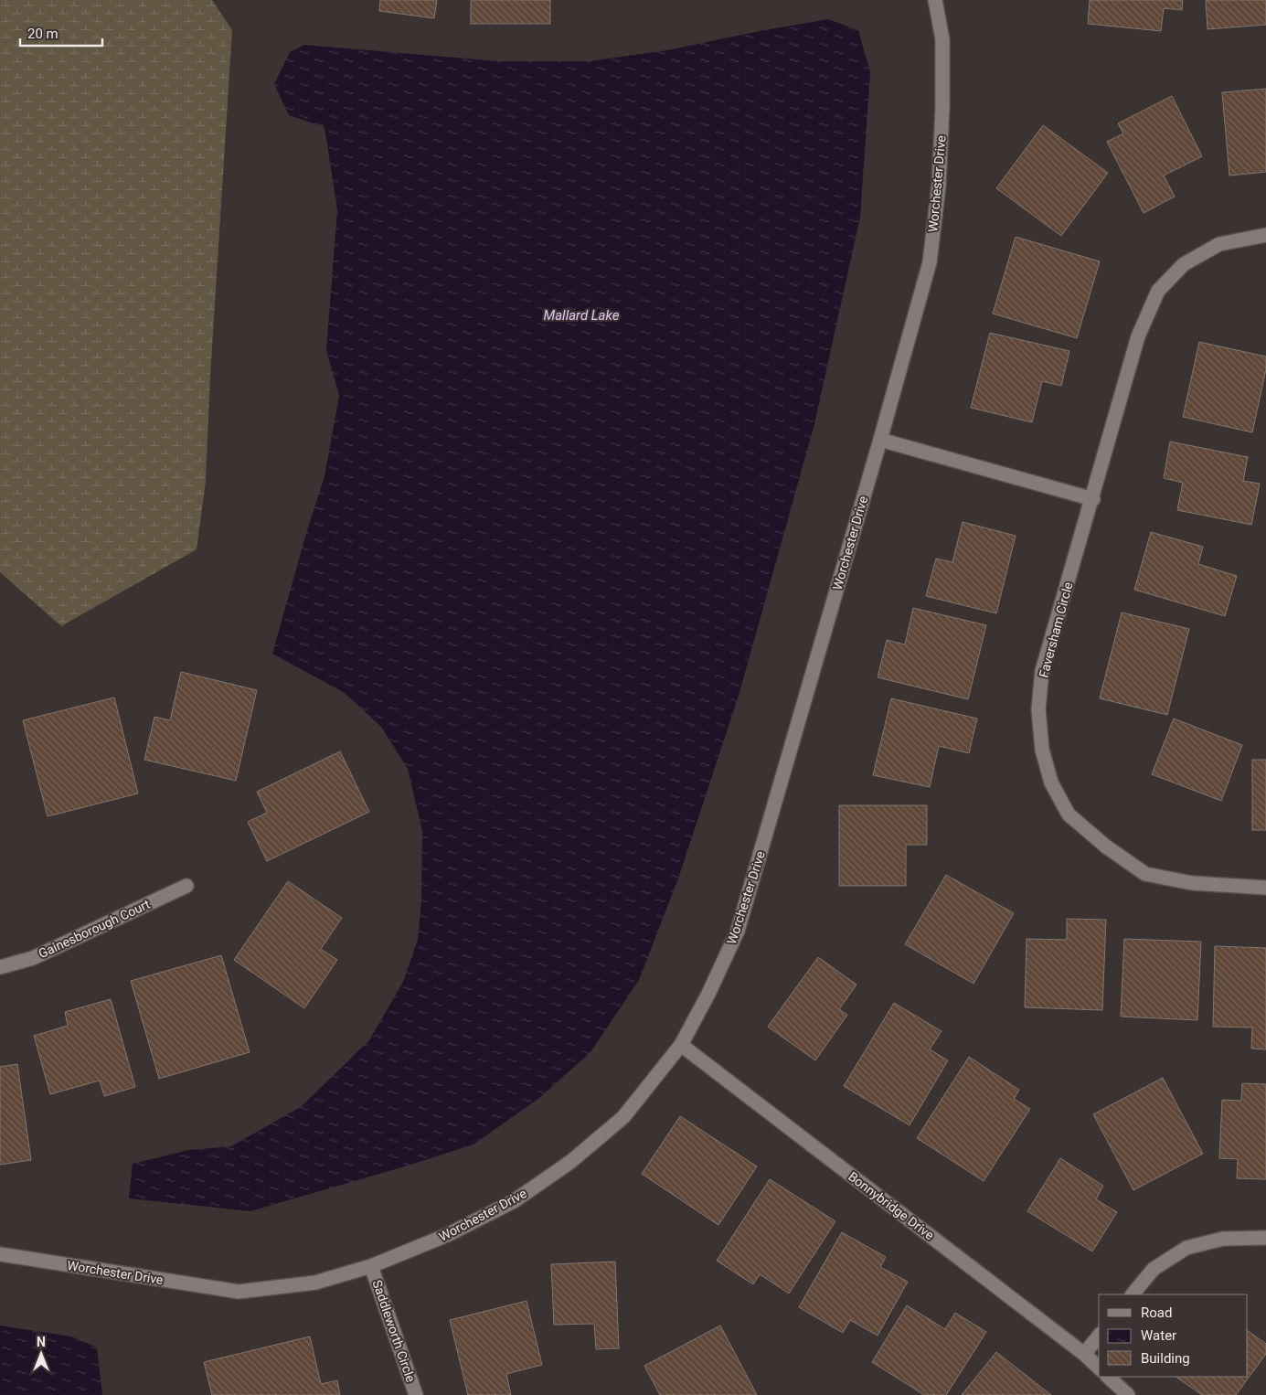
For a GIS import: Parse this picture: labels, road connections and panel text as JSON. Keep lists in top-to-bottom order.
{
  "streets": {
    "street": [
      "Worchester Drive",
      "Faversham Circle",
      "Gainesborough Court",
      "Bonnybridge Drive",
      "Saddleworth Circle"
    ]
  },
  "crossings": [
    ["Worchester Drive", "Bonnybridge Drive"],
    ["Worchester Drive", "Saddleworth Circle"]
  ],
  "water": ["Mallard Lake"],
  "legend": ["Road", "Water", "Building"],
  "scale_bar": "20 m",
  "north": "top"
}
